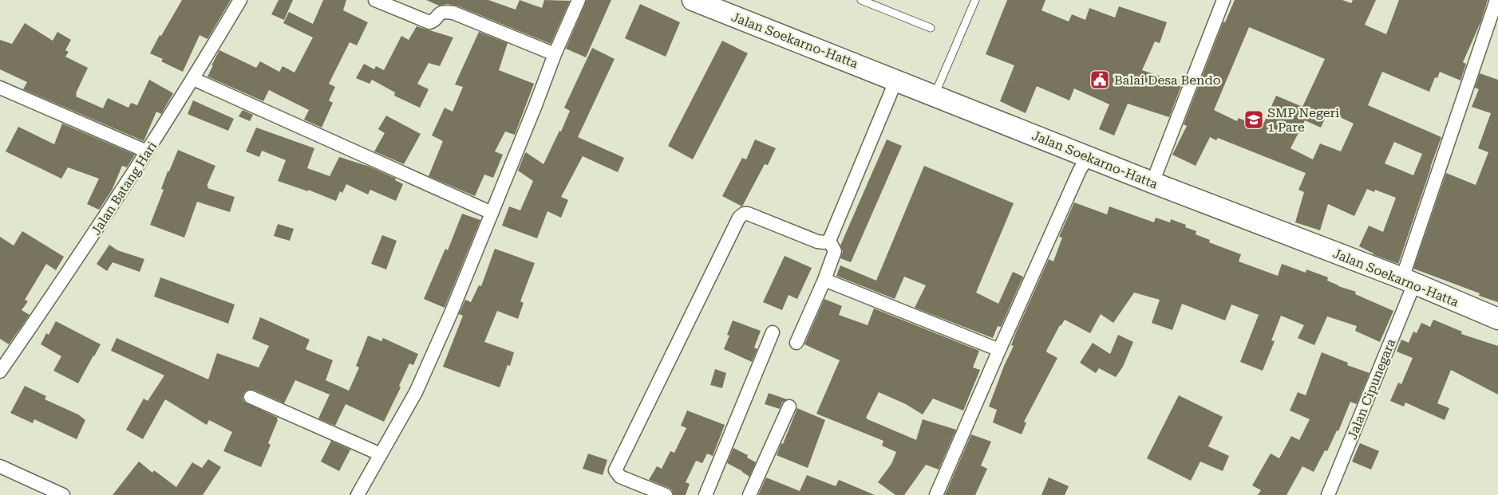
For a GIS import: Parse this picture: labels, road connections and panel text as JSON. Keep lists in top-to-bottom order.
{
  "streets": {
    "main road": ["Jalan Soekarno-Hatta"],
    "street": ["Jalan Batang Hari", "Jalan Cipunegara"]
  },
  "crossings": [
    ["Jalan Soekarno-Hatta", "Jalan Cipunegara"]
  ],
  "places": {
    "public building": ["Balai Desa Bendo"],
    "school or university": ["SMP Negeri 1 Pare"]
  }
}
